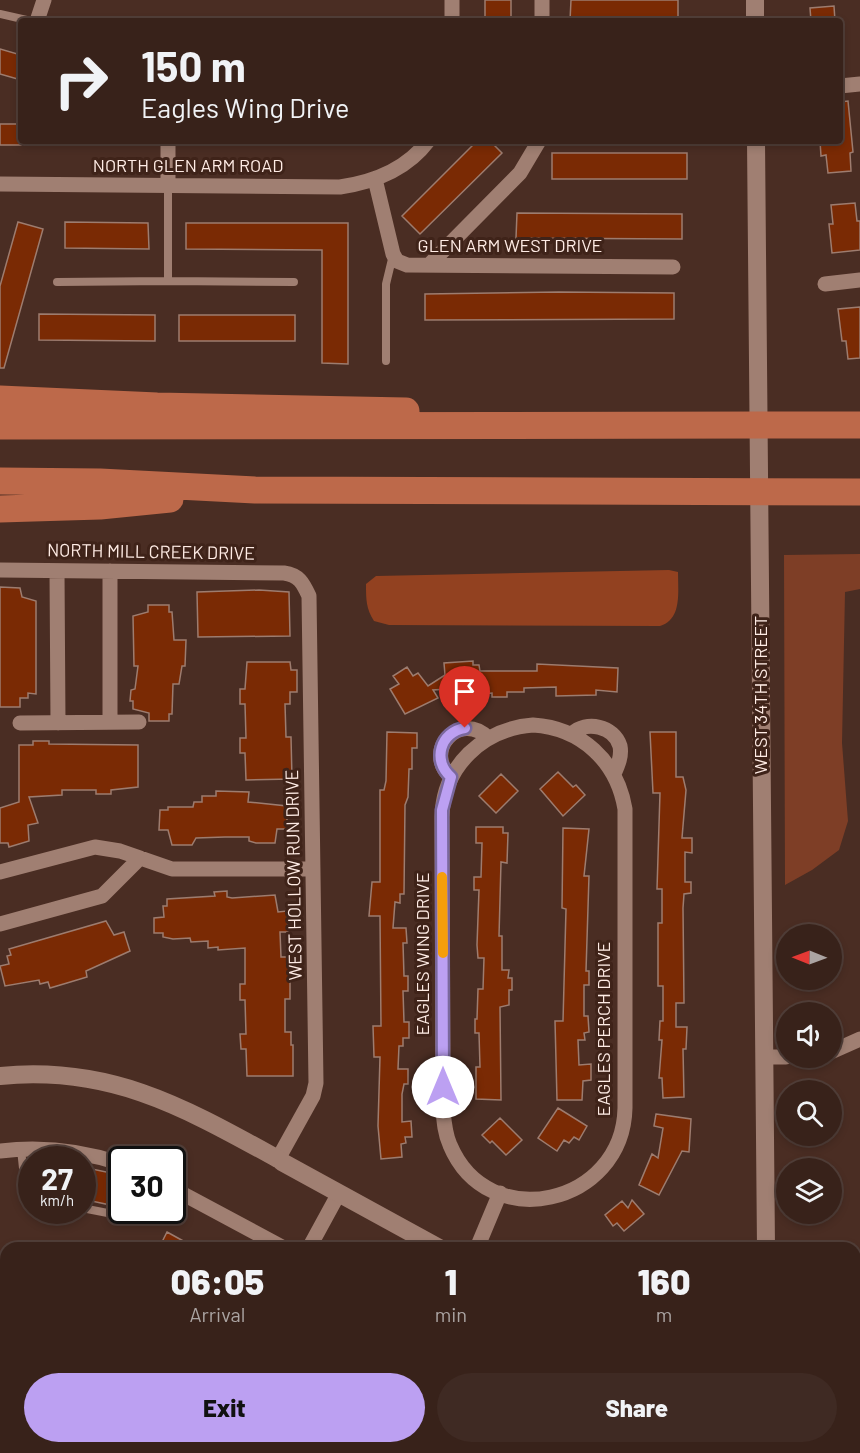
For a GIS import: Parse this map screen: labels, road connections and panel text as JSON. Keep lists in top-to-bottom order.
{
  "streets": {
    "street": [
      "NORTH GLEN ARM ROAD",
      "GLEN ARM WEST DRIVE",
      "NORTH MILL CREEK DRIVE",
      "WEST 34TH STREET",
      "WEST HOLLOW RUN DRIVE",
      "EAGLES WING DRIVE",
      "EAGLES PERCH DRIVE"
    ]
  },
  "crossings": [
    ["NORTH GLEN ARM ROAD", "GLEN ARM WEST DRIVE"],
    ["NORTH MILL CREEK DRIVE", "WEST HOLLOW RUN DRIVE"],
    ["EAGLES WING DRIVE", "EAGLES PERCH DRIVE"]
  ],
  "north": "left",
  "page": {
    "turn": ["150 m", "Eagles Wing Drive"],
    "speed": "27 km/h",
    "limit": "30",
    "eta": [
      "06:05",
      "Arrival",
      "1",
      "min",
      "160",
      "m"
    ],
    "buttons": ["Exit", "Share"]
  }
}
